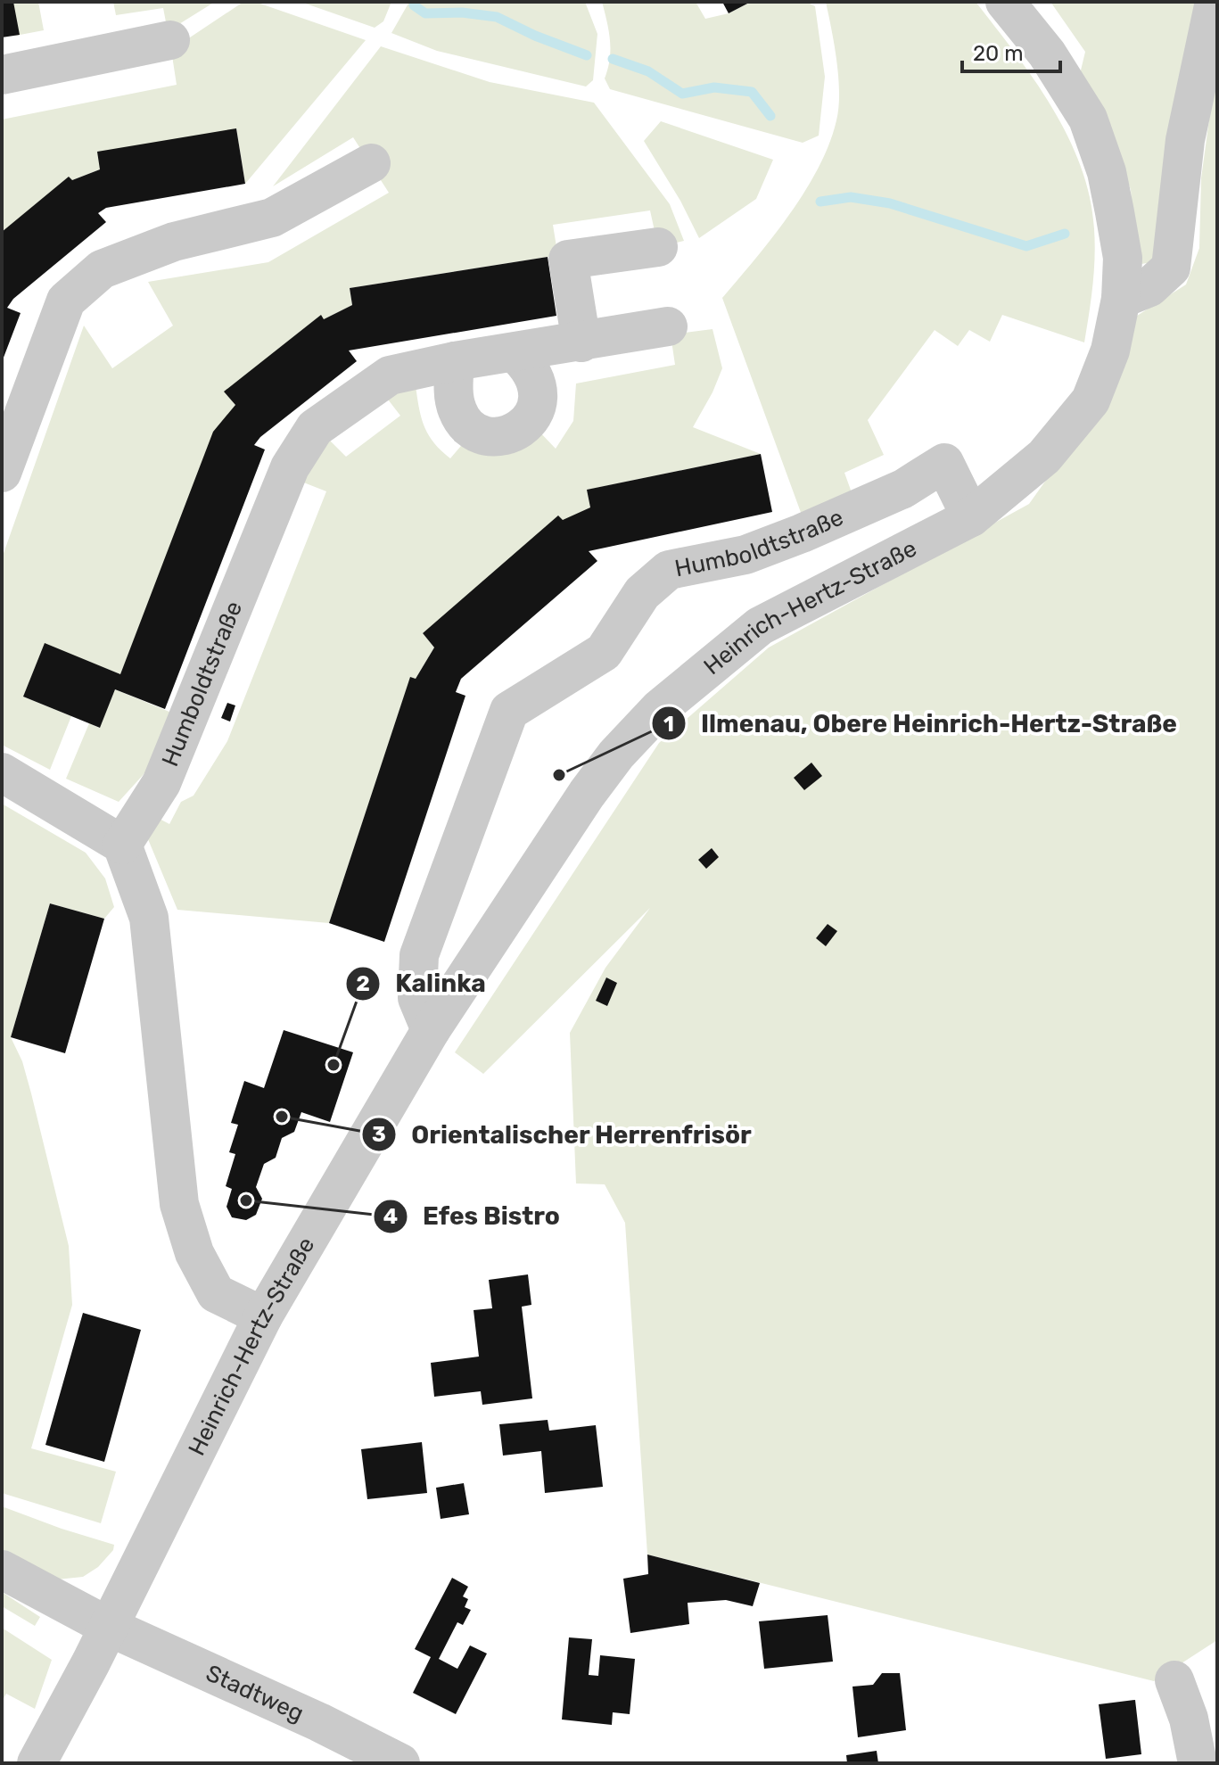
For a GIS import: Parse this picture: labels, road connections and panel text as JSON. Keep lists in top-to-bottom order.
{
  "streets": {
    "street": ["Humboldtstraße", "Heinrich-Hertz-Straße", "Stadtweg"]
  },
  "crossings": [
    ["Humboldtstraße", "Heinrich-Hertz-Straße"],
    ["Heinrich-Hertz-Straße", "Stadtweg"]
  ],
  "places": [
    "Ilmenau, Obere Heinrich-Hertz-Straße",
    "Kalinka",
    "Orientalischer Herrenfrisör",
    "Efes Bistro"
  ],
  "scale_bar": "20 m"
}
